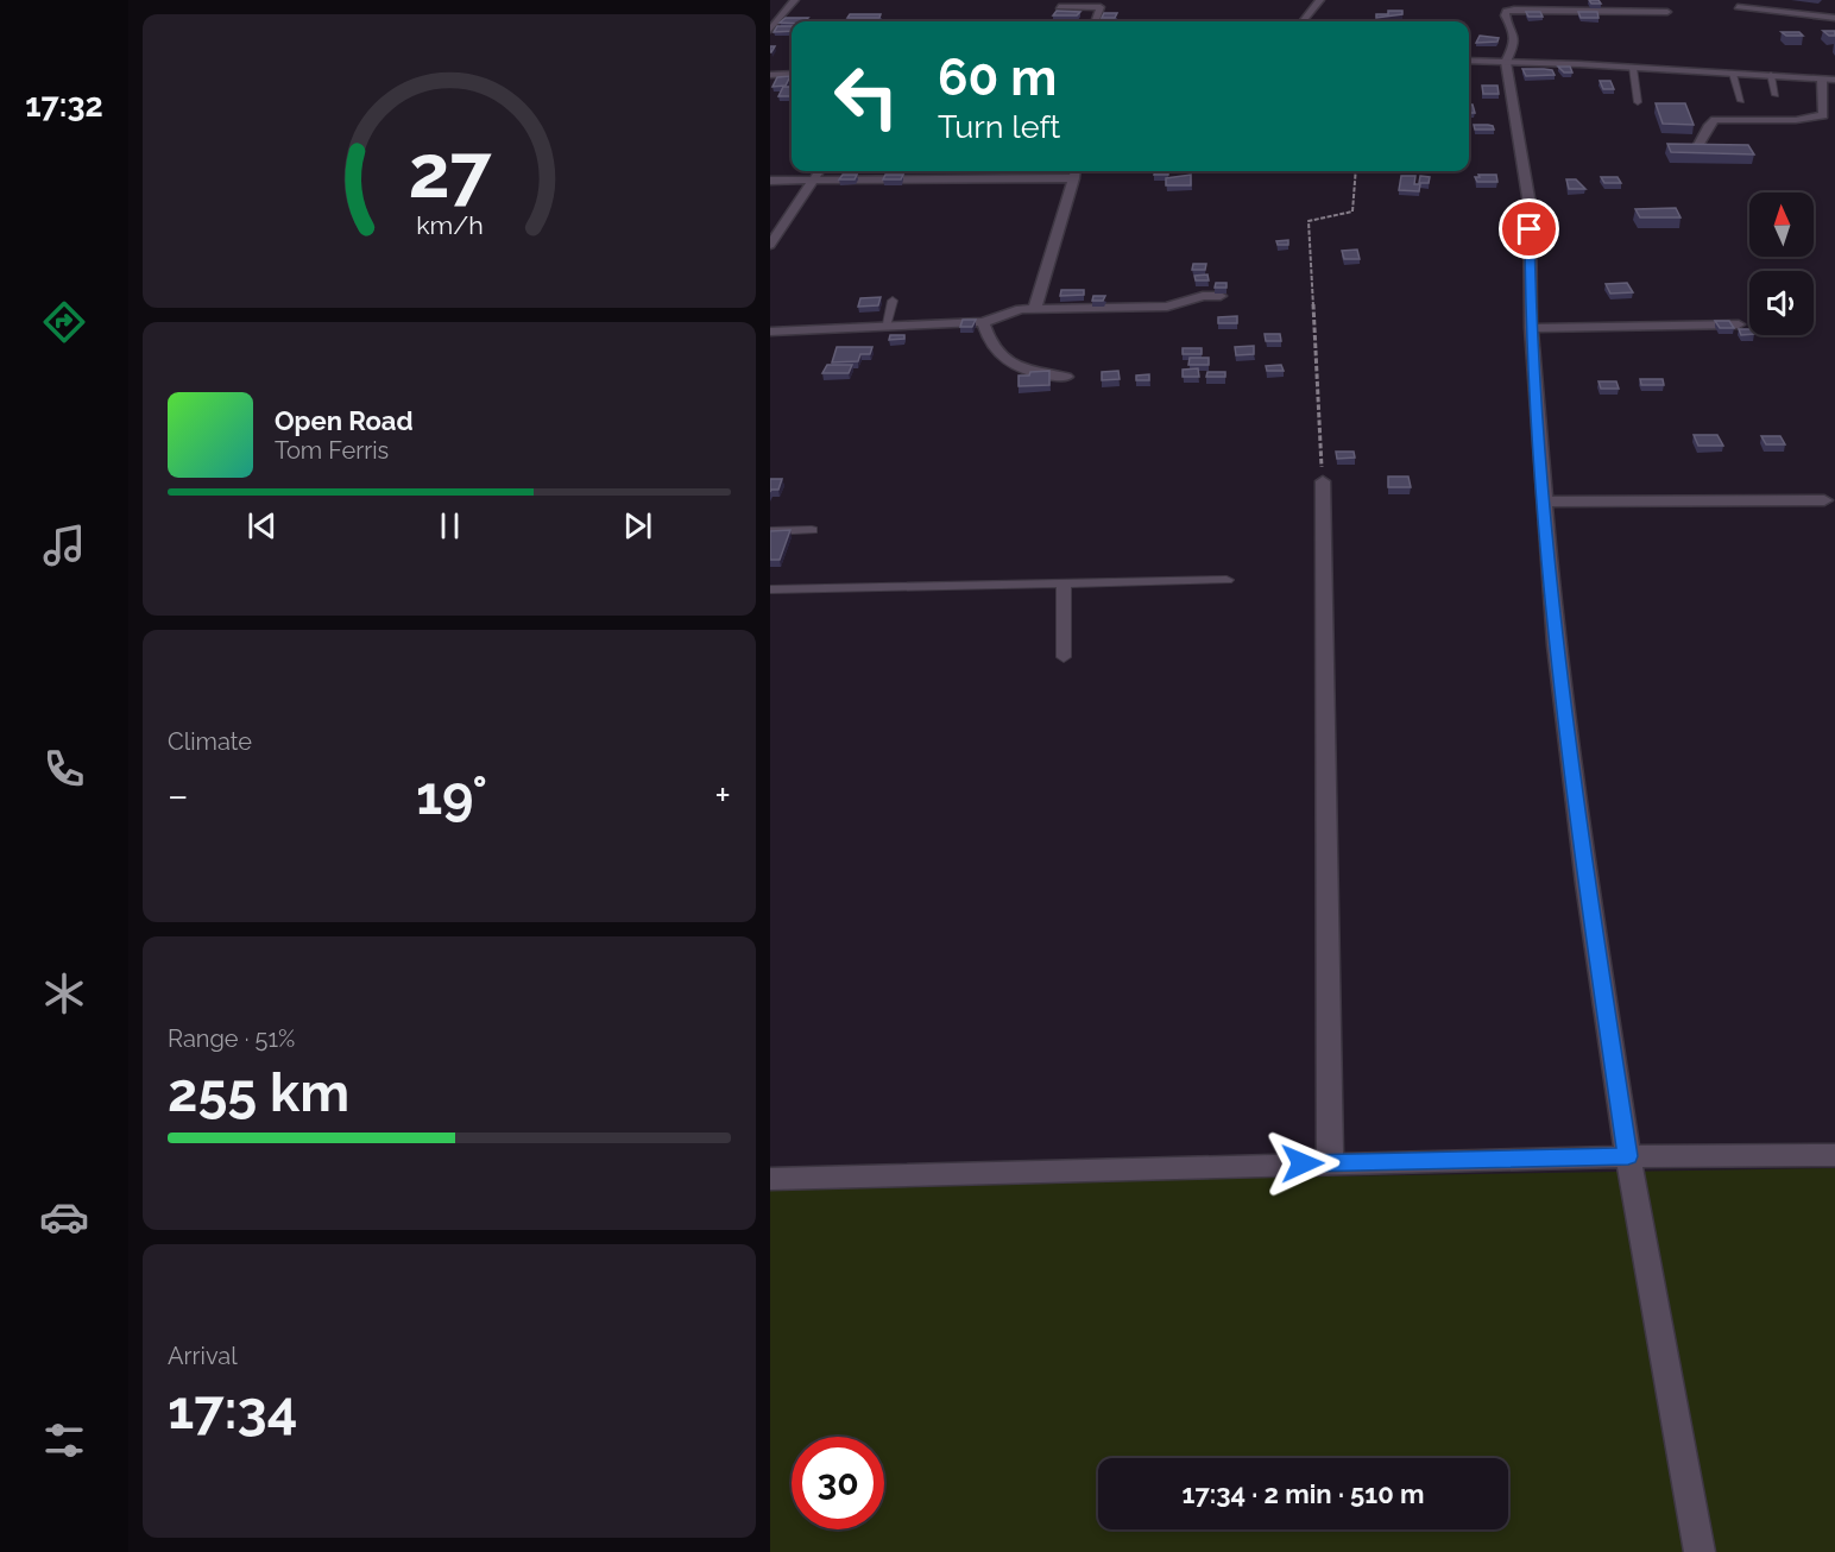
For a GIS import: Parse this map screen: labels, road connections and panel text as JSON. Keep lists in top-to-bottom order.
{
  "north": "top",
  "page": {
    "tabs": "17:32",
    "turn": ["60 m", "Turn left"],
    "song": ["Open Road", "Tom Ferris"],
    "tile": [
      "Climate",
      ["Range · 51%", "255 km"],
      ["Arrival", "17:34"]
    ],
    "heat": ["−", "19°", "+"],
    "limit": "30",
    "trip": "17:34 · 2 min · 510 m",
    "gauge": ["27", "km/h"]
  }
}
